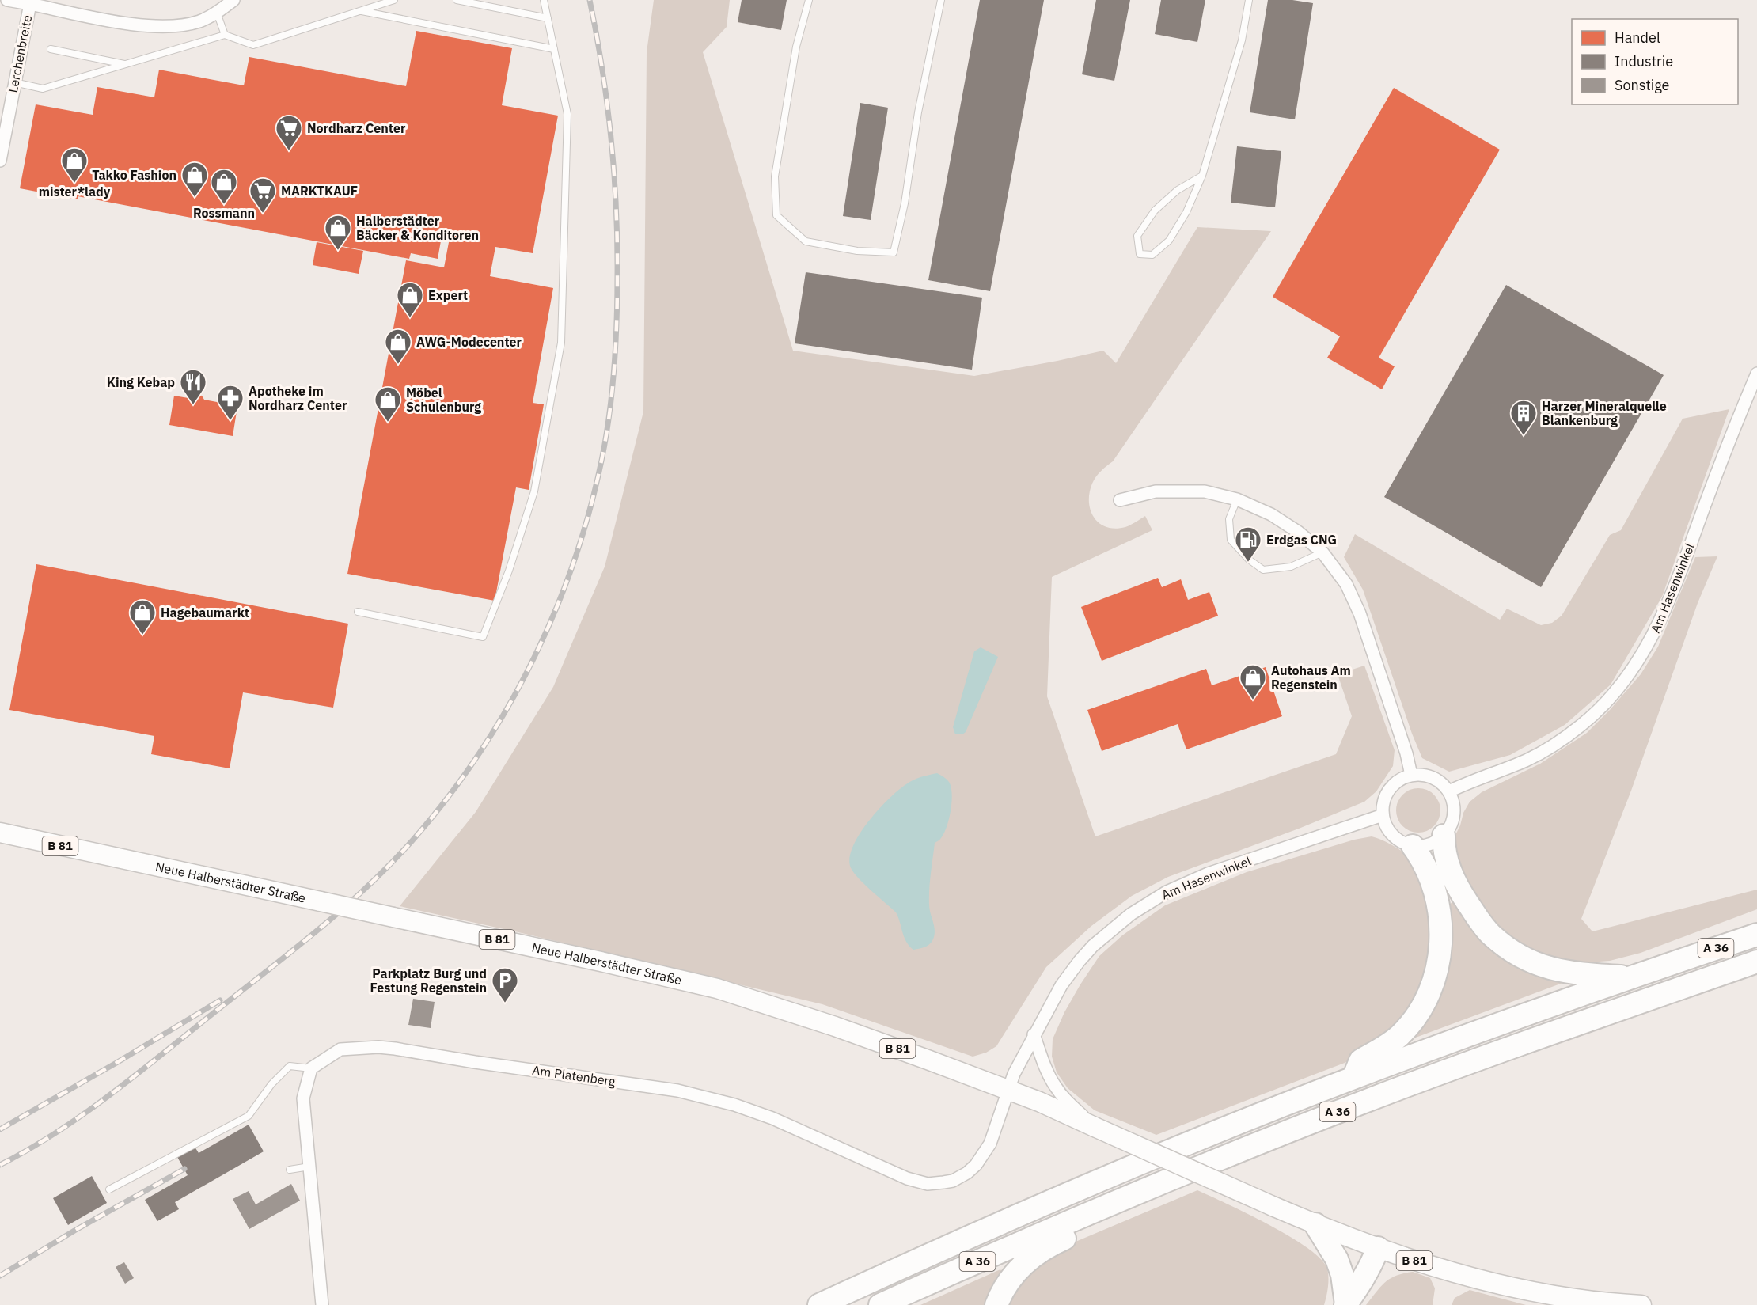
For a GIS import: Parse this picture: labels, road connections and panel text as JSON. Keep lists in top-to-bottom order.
{
  "streets": {
    "highway": ["A 36"],
    "main road": ["B 81", "Neue Halberstädter Straße"],
    "street": ["Lerchenbreite", "Am Hasenwinkel", "Am Platenberg"]
  },
  "crossings": [
    ["Am Hasenwinkel", "B 81"],
    ["Am Hasenwinkel", "Neue Halberstädter Straße"],
    ["Am Hasenwinkel", "Am Platenberg"],
    ["B 81", "Neue Halberstädter Straße"],
    ["B 81", "Am Platenberg"],
    ["Neue Halberstädter Straße", "Am Platenberg"]
  ],
  "places": {
    "supermarket": ["Nordharz Center", "MARKTKAUF"],
    "shop": [
      "mister*lady",
      "Takko Fashion",
      "Rossmann",
      "Halberstädter Bäcker & Konditoren",
      "Expert",
      "AWG-Modecenter",
      "Möbel Schulenburg",
      "Hagebaumarkt",
      "Autohaus Am Regenstein"
    ],
    "restaurant": ["King Kebap"],
    "pharmacy": ["Apotheke im Nordharz Center"],
    "building": ["Harzer Mineralquelle Blankenburg"],
    "fuel station": ["Erdgas CNG"],
    "parking": ["Parkplatz Burg und Festung Regenstein"]
  },
  "legend": ["Handel", "Industrie", "Sonstige"]
}
